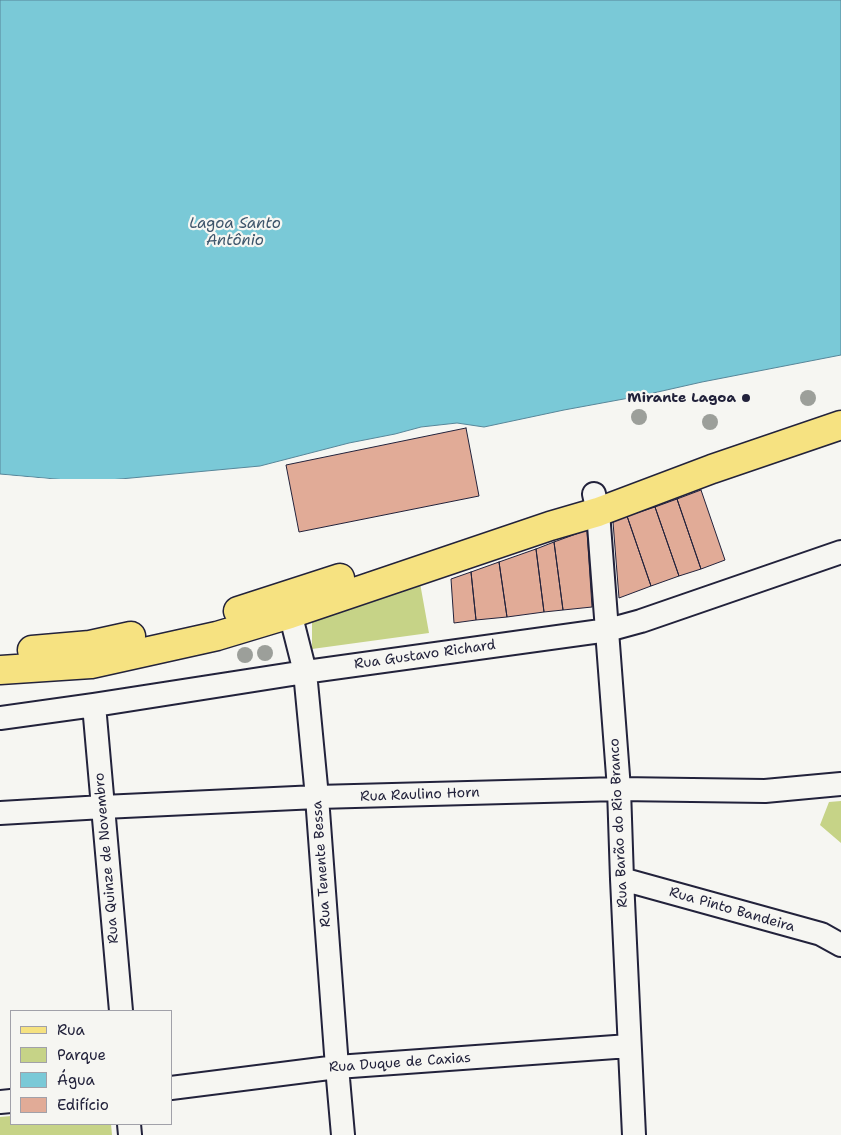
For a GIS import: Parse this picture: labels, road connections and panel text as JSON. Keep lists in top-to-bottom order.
{
  "streets": {
    "street": [
      "Rua Gustavo Richard",
      "Rua Raulino Horn",
      "Rua Barão do Rio Branco",
      "Rua Quinze de Novembro",
      "Rua Tenente Bessa",
      "Rua Pinto Bandeira",
      "Rua Duque de Caxias"
    ]
  },
  "crossings": [
    ["Rua Gustavo Richard", "Rua Barão do Rio Branco"],
    ["Rua Gustavo Richard", "Rua Quinze de Novembro"],
    ["Rua Gustavo Richard", "Rua Tenente Bessa"],
    ["Rua Raulino Horn", "Rua Barão do Rio Branco"],
    ["Rua Raulino Horn", "Rua Quinze de Novembro"],
    ["Rua Raulino Horn", "Rua Tenente Bessa"],
    ["Rua Barão do Rio Branco", "Rua Pinto Bandeira"],
    ["Rua Barão do Rio Branco", "Rua Duque de Caxias"],
    ["Rua Tenente Bessa", "Rua Duque de Caxias"]
  ],
  "water": ["Lagoa Santo Antônio"],
  "places": ["Mirante Lagoa"],
  "legend": [
    "Rua",
    "Parque",
    "Água",
    "Edifício"
  ]
}
